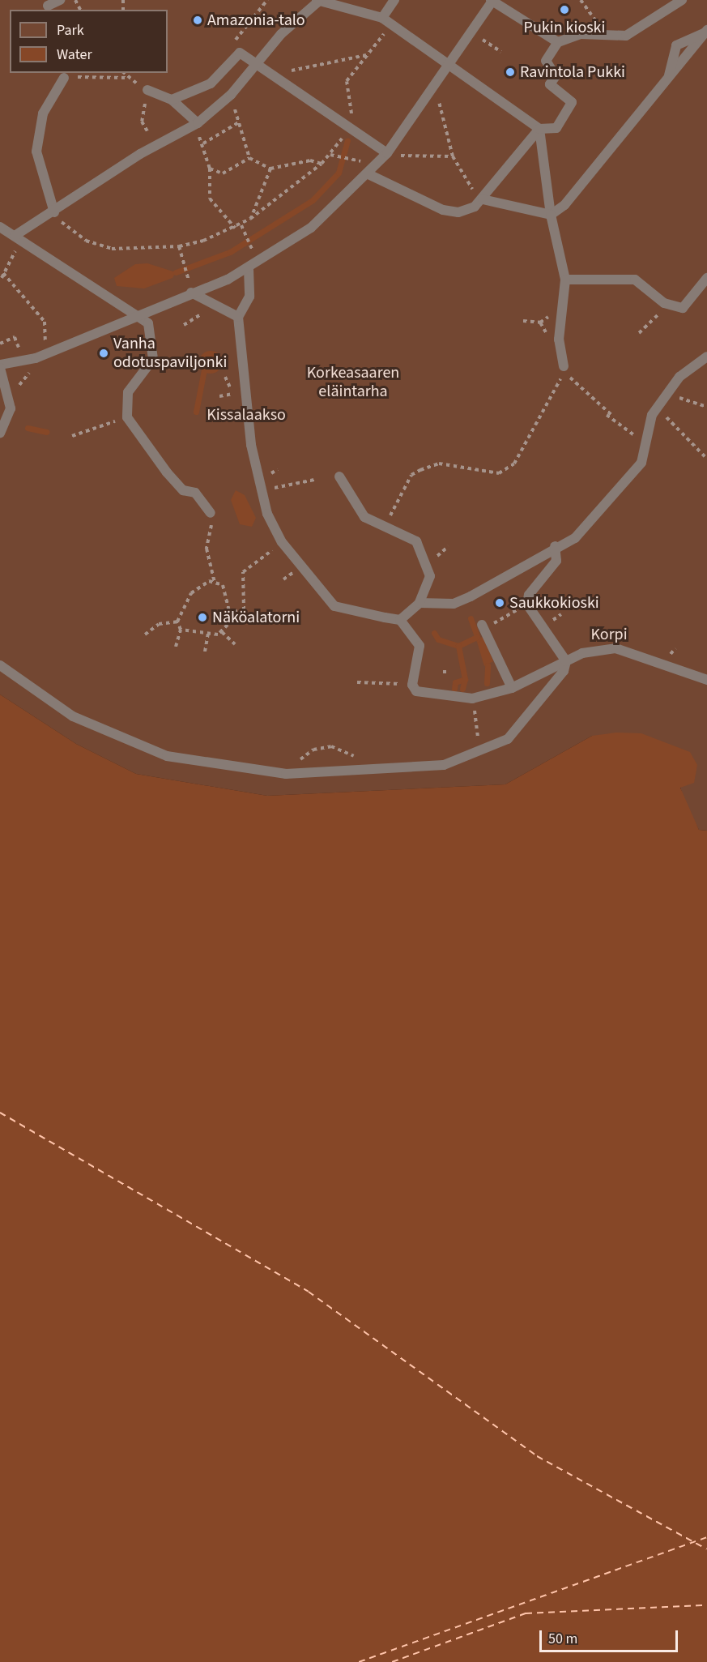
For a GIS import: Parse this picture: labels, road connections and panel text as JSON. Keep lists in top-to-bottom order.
{
  "parks": ["Korkeasaaren eläintarha", "Kissalaakso", "Korpi"],
  "places": [
    "Pukin kioski",
    "Amazonia-talo",
    "Ravintola Pukki",
    "Vanha odotuspaviljonki",
    "Saukkokioski",
    "Näköalatorni"
  ],
  "legend": ["Park", "Water"],
  "scale_bar": "50 m"
}
